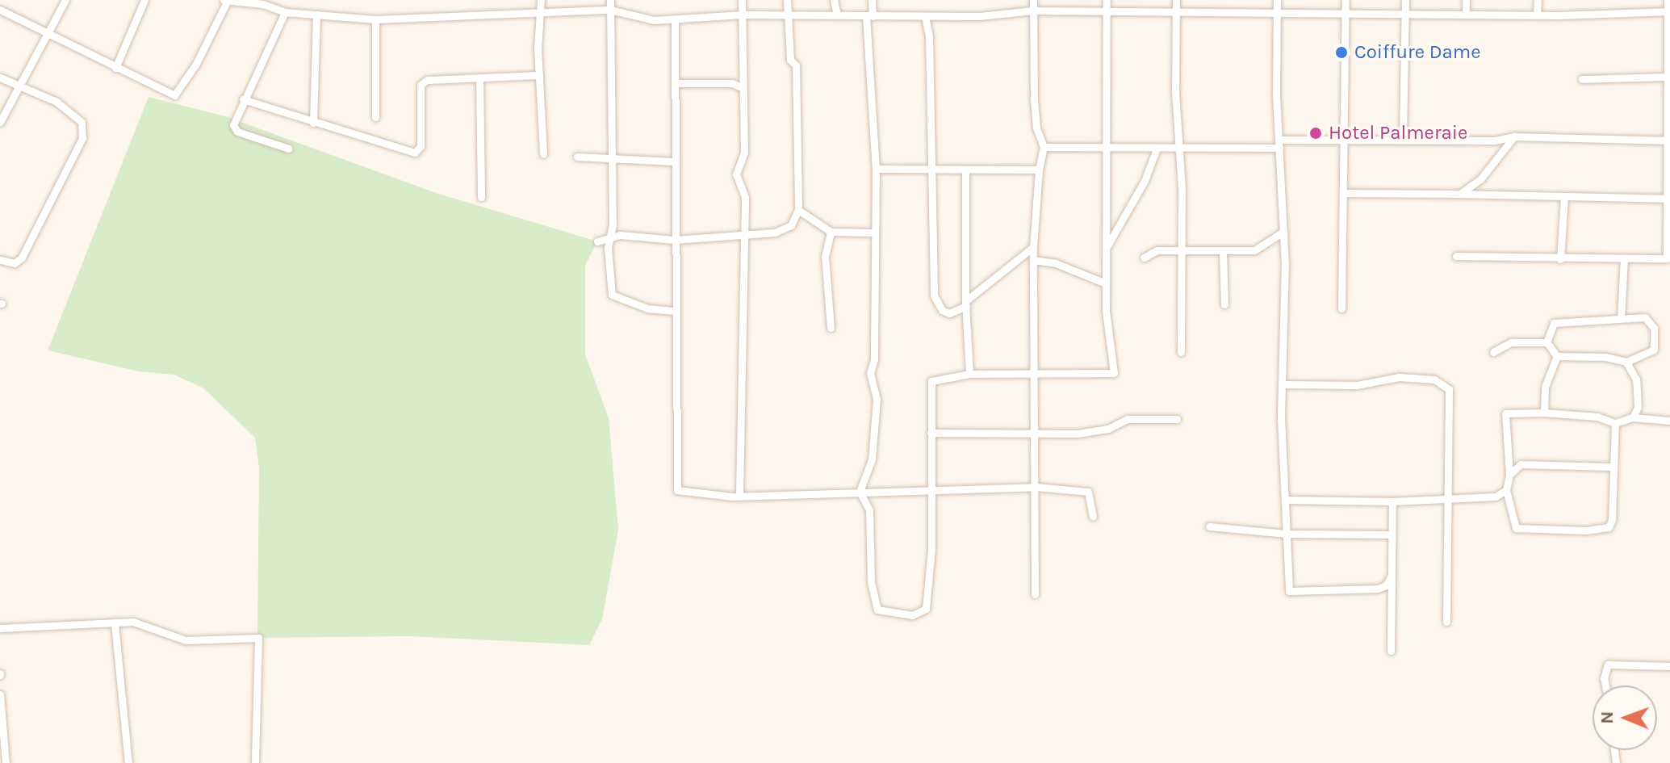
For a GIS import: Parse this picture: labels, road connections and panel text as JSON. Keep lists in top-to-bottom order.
{
  "places": ["Coiffure Dame", "Hotel Palmeraie"],
  "north": "left"
}
